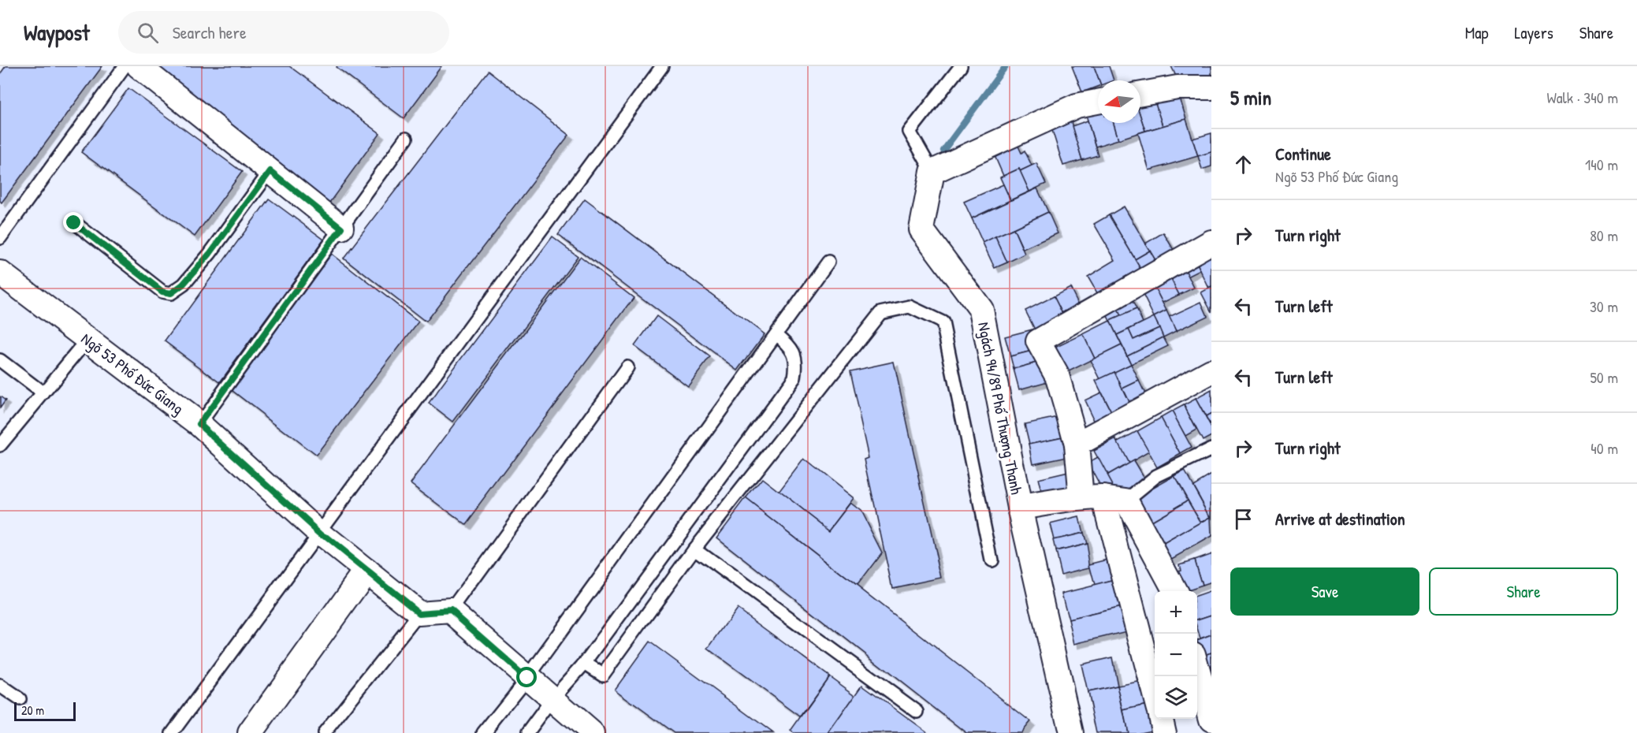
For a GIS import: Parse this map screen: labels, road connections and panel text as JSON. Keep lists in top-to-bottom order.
{
  "streets": {
    "street": ["Ngõ 53 Phố Đức Giang", "Ngách 94/89 Phố Thượng Thanh"]
  },
  "scale_bar": "20 m",
  "north": "left",
  "page": {
    "header": "Waypost",
    "search": "Search here",
    "nav": ["Map", "Layers", "Share"],
    "heading": ["5 min", "Walk · 340 m"],
    "list": [
      ["Continue", "Ngõ 53 Phố Đức Giang", "140 m"],
      ["Turn right", "80 m"],
      ["Turn left", "30 m"],
      ["Turn left", "50 m"],
      ["Turn right", "40 m"],
      "Arrive at destination"
    ],
    "buttons": ["Save", "Share"],
    "map_buttons": ["+", "−"],
    "scale": "20 m"
  }
}
